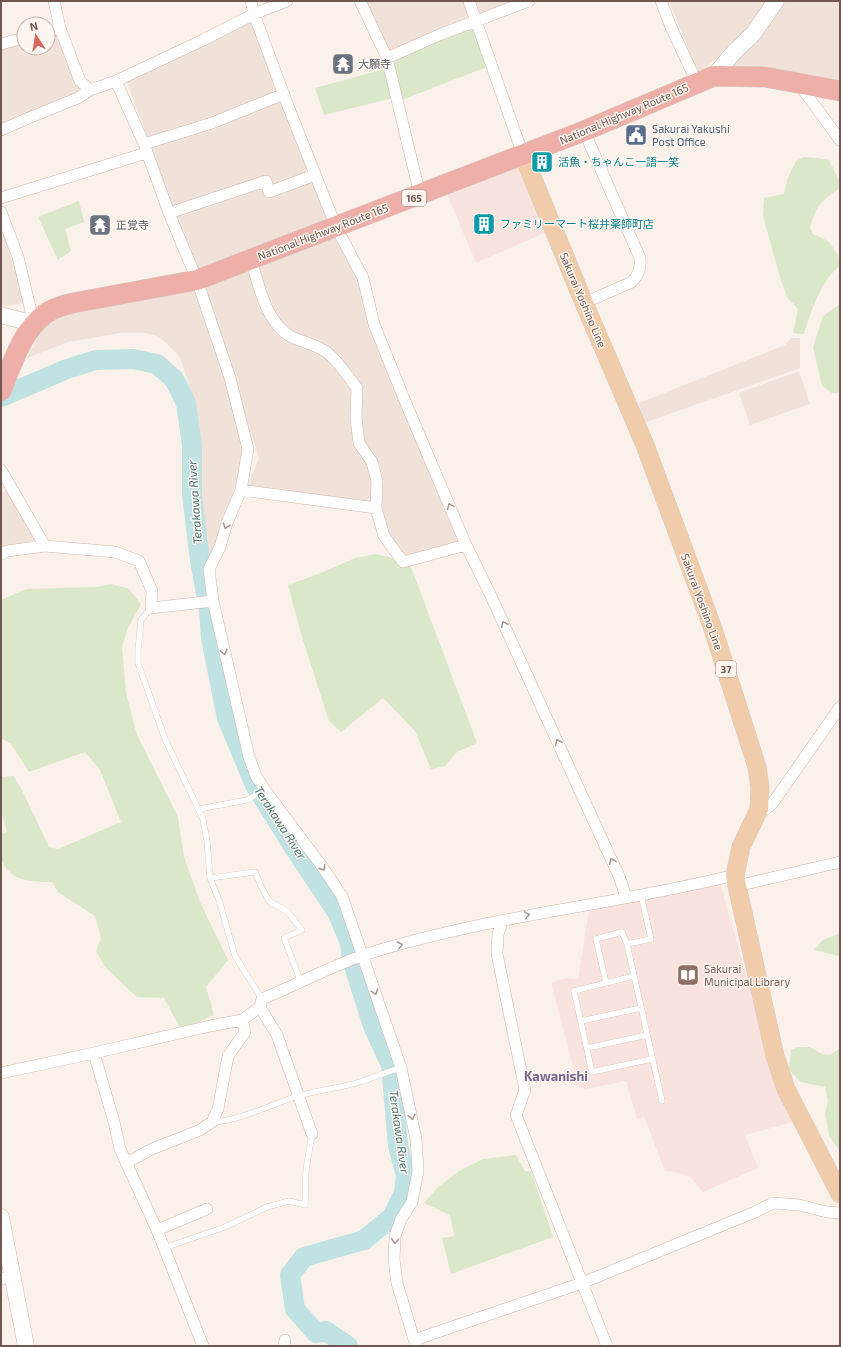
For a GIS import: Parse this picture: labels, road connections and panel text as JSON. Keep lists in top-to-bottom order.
{
  "streets": {
    "highway": ["National Highway Route 165", "165"],
    "main road": ["Sakurai Yoshino Line", "37"]
  },
  "crossings": [
    ["National Highway Route 165", "Sakurai Yoshino Line"]
  ],
  "districts": ["Kawanishi"],
  "water": ["Terakawa River"],
  "places": {
    "temple": ["大願寺", "正覚寺"],
    "public building": ["Sakurai Yakushi Post Office"],
    "building": ["活魚・ちゃんこ一語一笑", "ファミリーマート桜井薬師町店"],
    "library": ["Sakurai Municipal Library"]
  },
  "north": "top"
}
